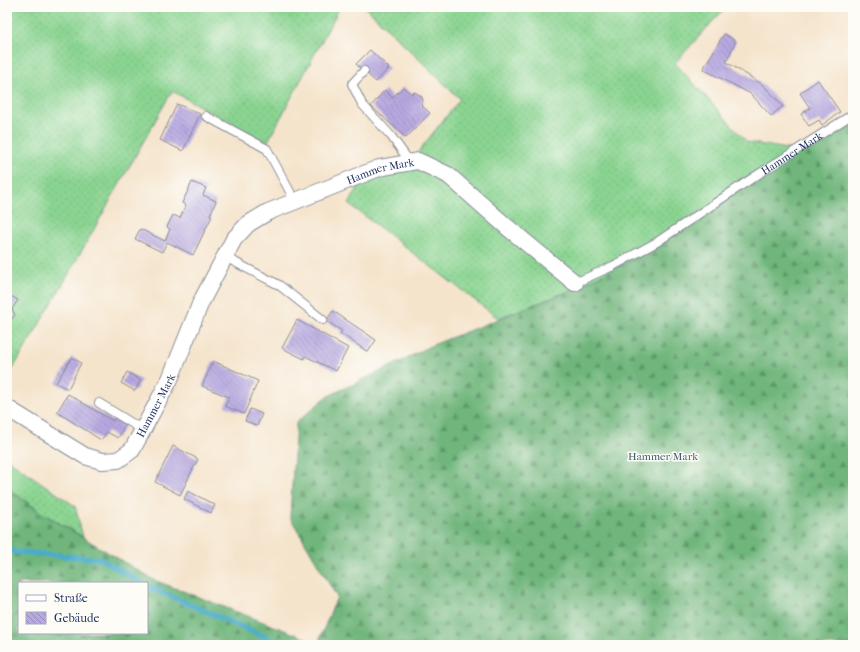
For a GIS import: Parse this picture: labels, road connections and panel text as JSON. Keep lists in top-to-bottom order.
{
  "streets": {
    "street": ["Hammer Mark"]
  },
  "parks": ["Hammer Mark"],
  "legend": ["Straße", "Gebäude"]
}
